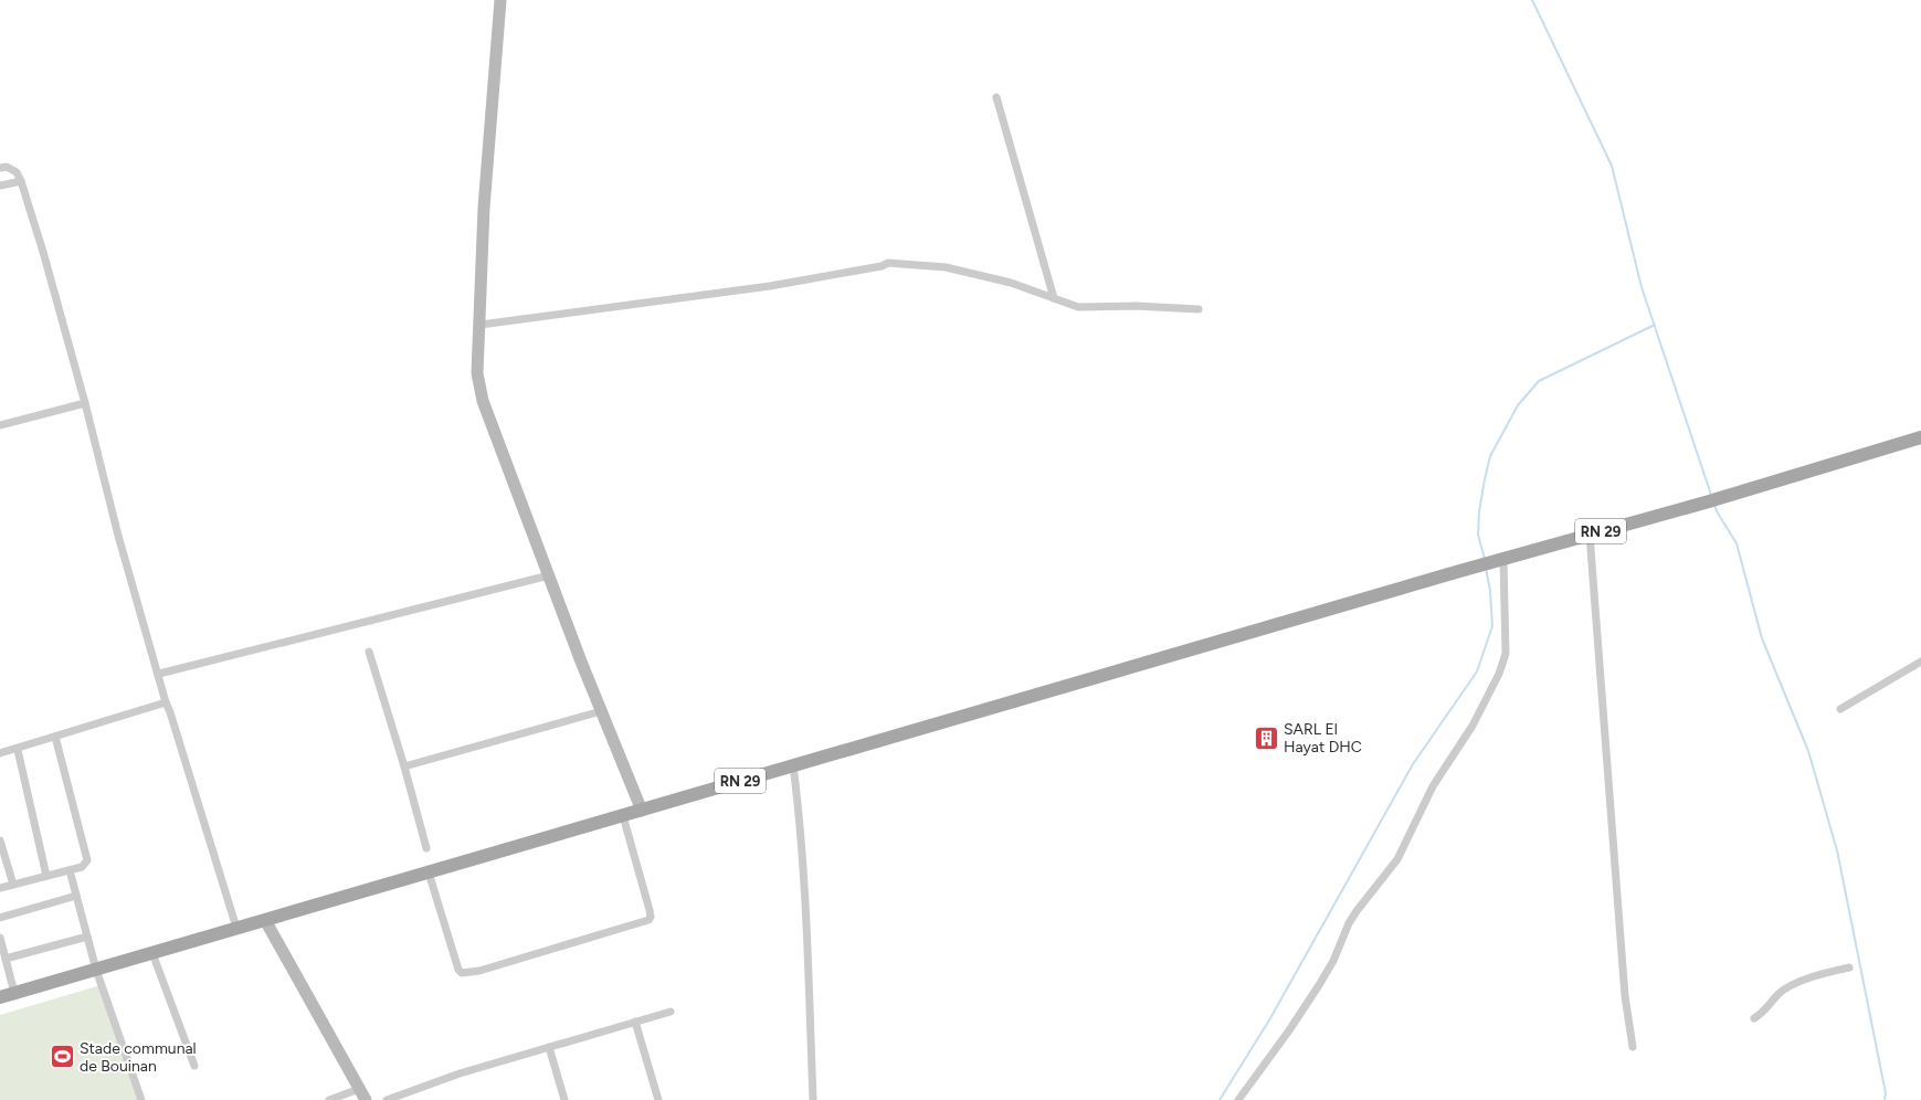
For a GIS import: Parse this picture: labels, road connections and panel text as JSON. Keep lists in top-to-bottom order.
{
  "streets": {
    "main road": ["RN 29"]
  },
  "places": {
    "building": ["SARL El Hayat DHC"],
    "sports": ["Stade communal de Bouinan"]
  }
}
